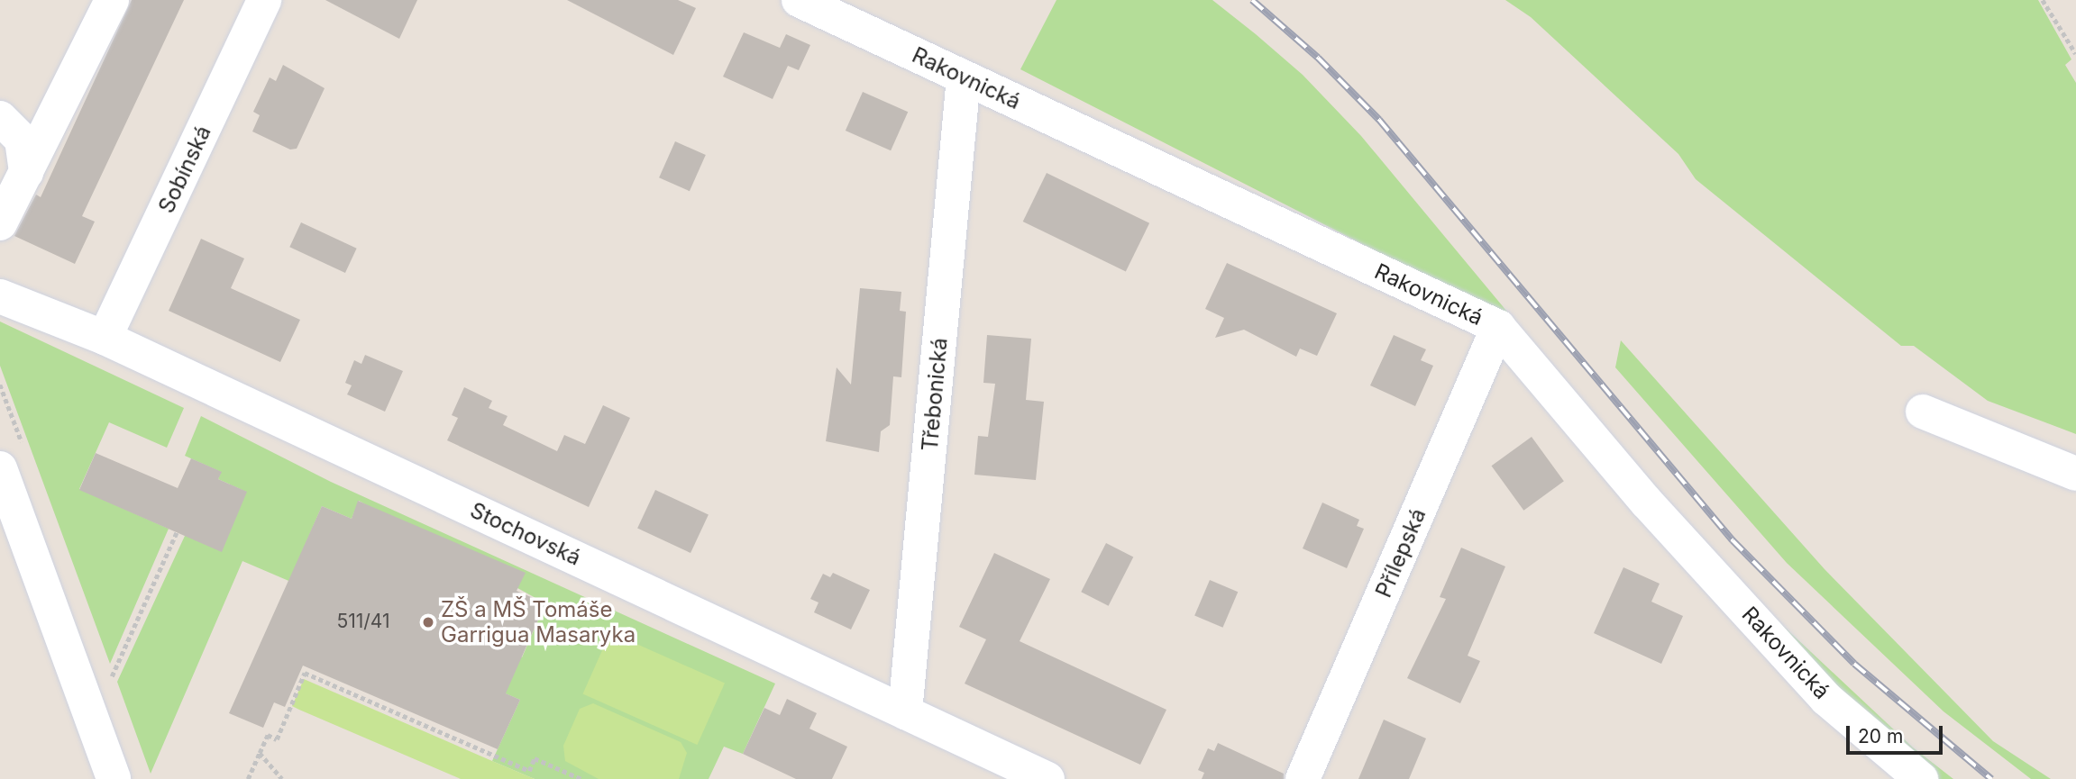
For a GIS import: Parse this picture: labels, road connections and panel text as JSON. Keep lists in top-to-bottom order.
{
  "streets": {
    "street": [
      "Rakovnická",
      "Sobínská",
      "Třebonická",
      "Stochovská",
      "Přílepská"
    ]
  },
  "crossings": [
    ["Rakovnická", "Třebonická"],
    ["Rakovnická", "Přílepská"],
    ["Sobínská", "Stochovská"],
    ["Třebonická", "Stochovská"]
  ],
  "places": ["ZŠ a MŠ Tomáše Garrigua Masaryka"],
  "house_numbers": ["511/41"],
  "scale_bar": "20 m"
}
